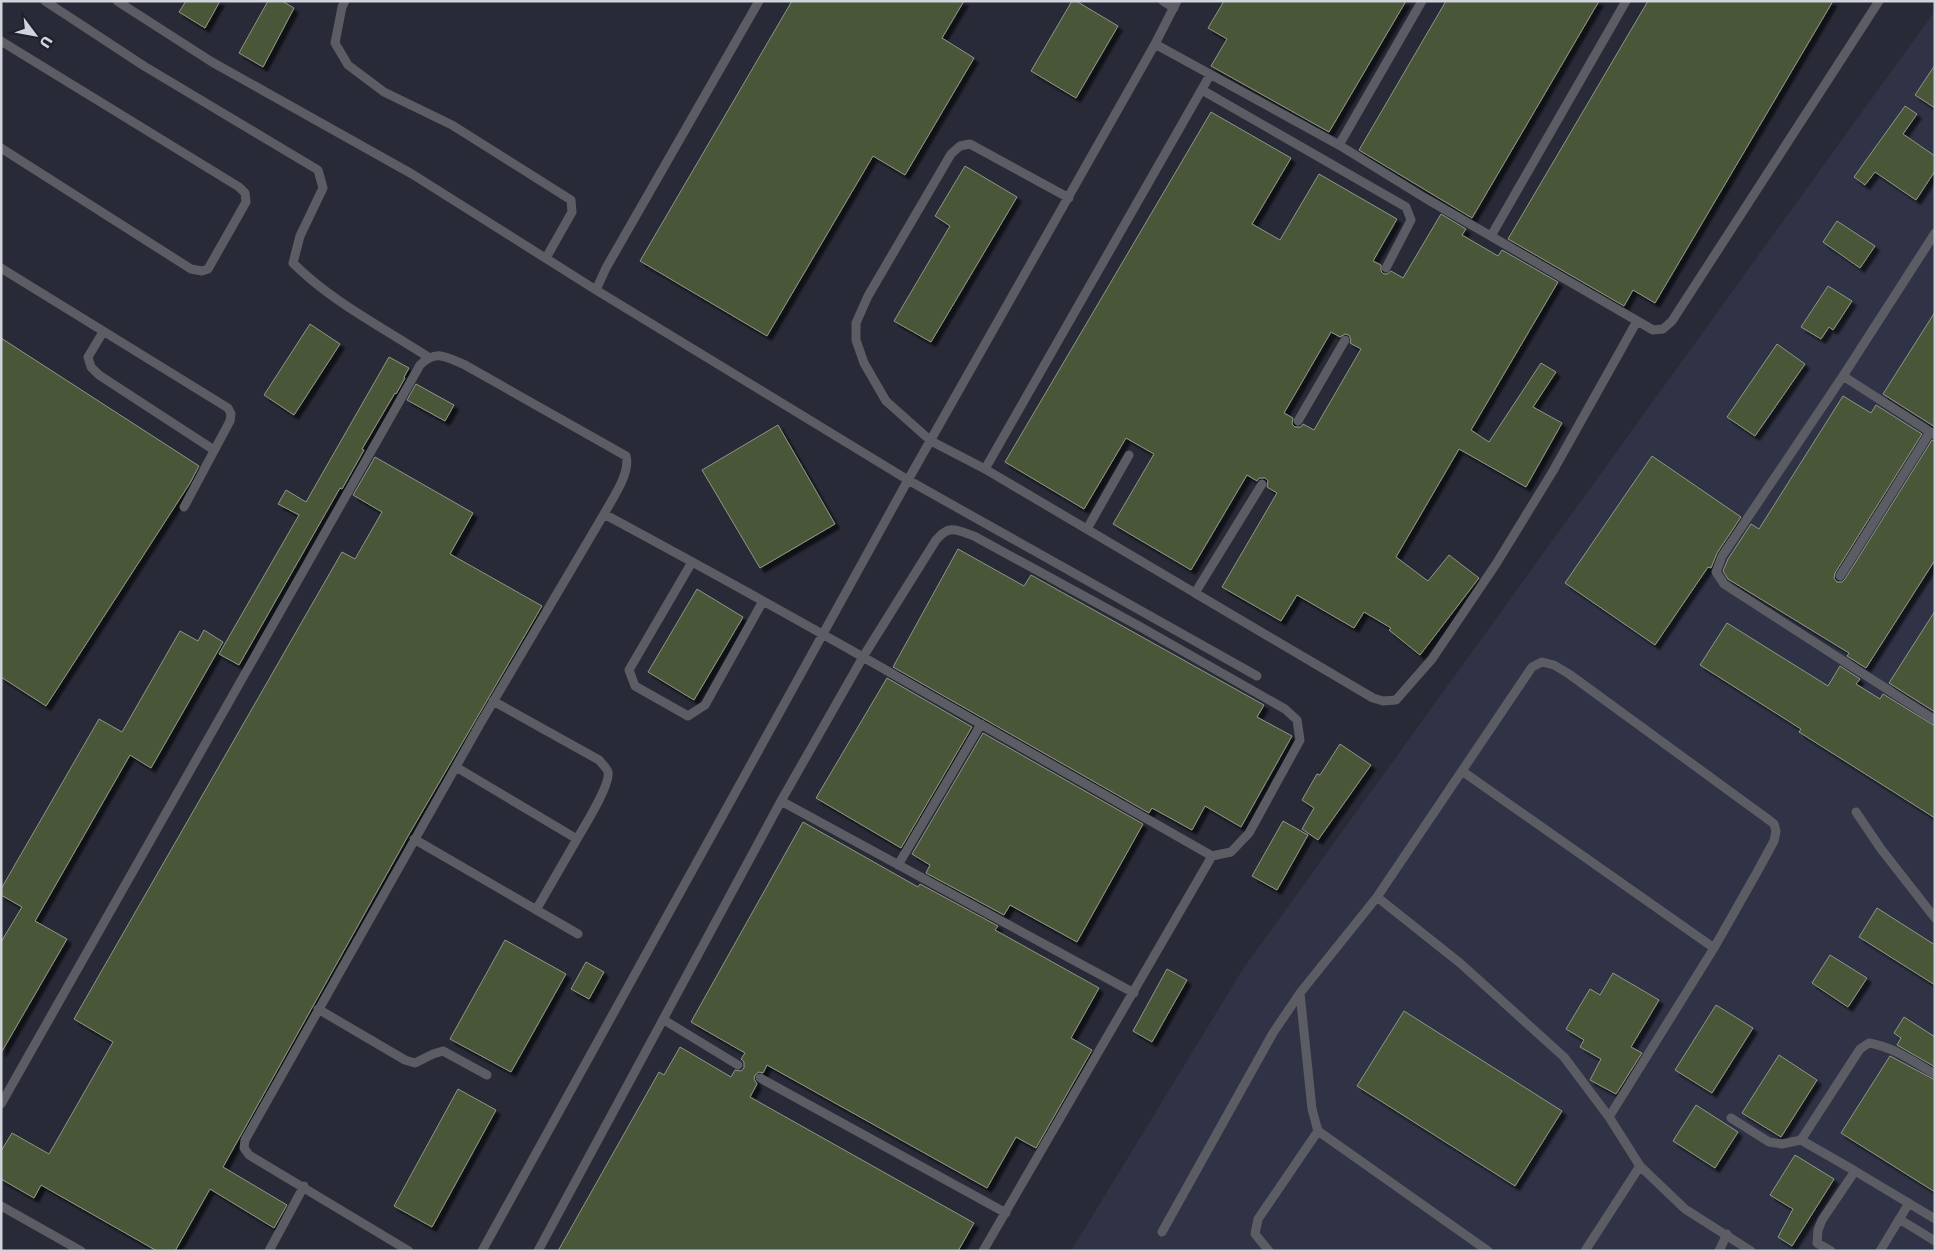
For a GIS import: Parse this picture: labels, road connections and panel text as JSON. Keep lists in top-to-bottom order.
{
  "north": "bottom right"
}
